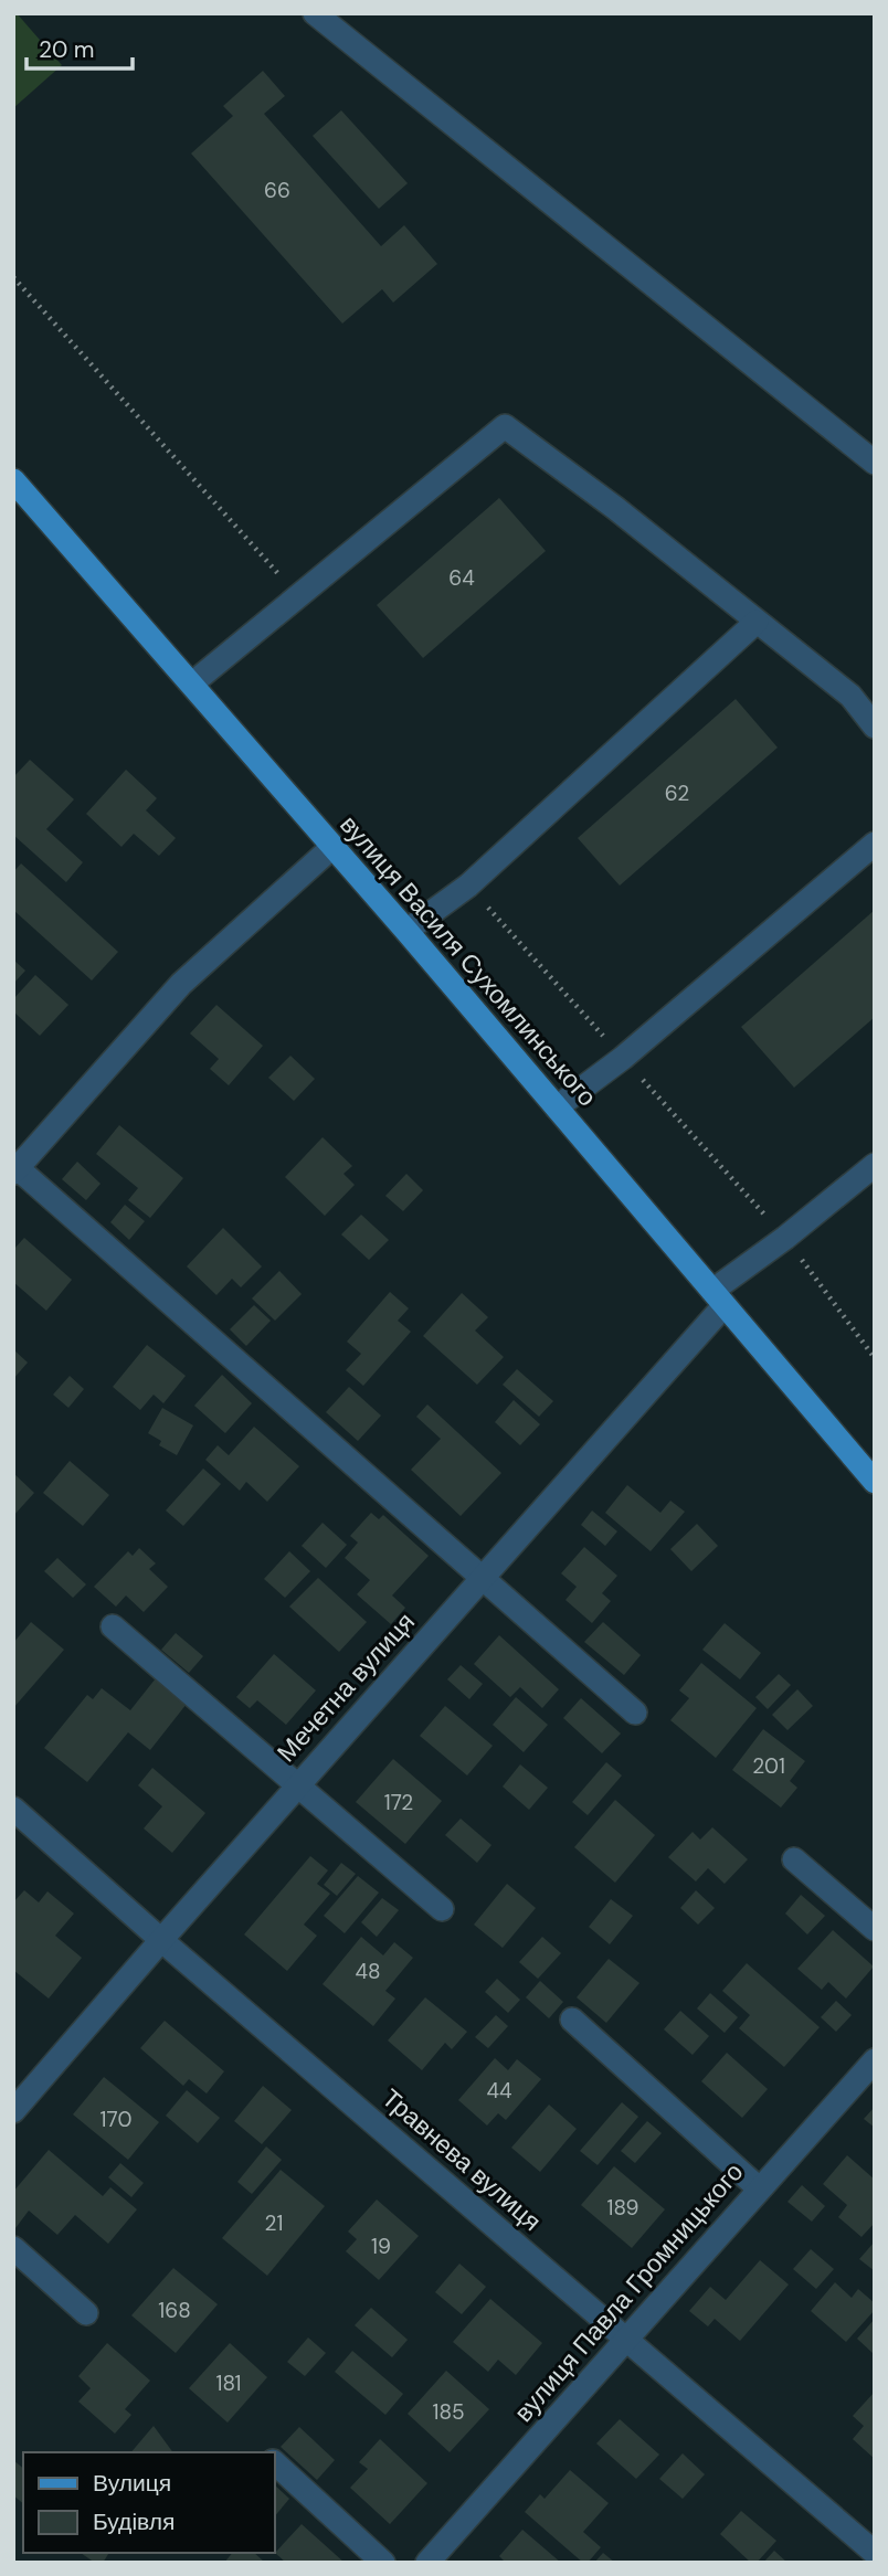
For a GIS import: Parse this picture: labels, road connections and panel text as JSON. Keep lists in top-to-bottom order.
{
  "streets": {
    "main road": ["вулиця Василя Сухомлинського"],
    "street": ["Мечетна вулиця", "Травнева вулиця", "вулиця Павла Громницького"]
  },
  "crossings": [
    ["вулиця Василя Сухомлинського", "Мечетна вулиця"],
    ["Мечетна вулиця", "Травнева вулиця"],
    ["Травнева вулиця", "вулиця Павла Громницького"]
  ],
  "house_numbers": [
    "66",
    "64",
    "62",
    "201",
    "172",
    "48",
    "44",
    "170",
    "189",
    "21",
    "19",
    "168",
    "181",
    "185"
  ],
  "legend": ["Вулиця", "Будівля"],
  "scale_bar": "20 m"
}
